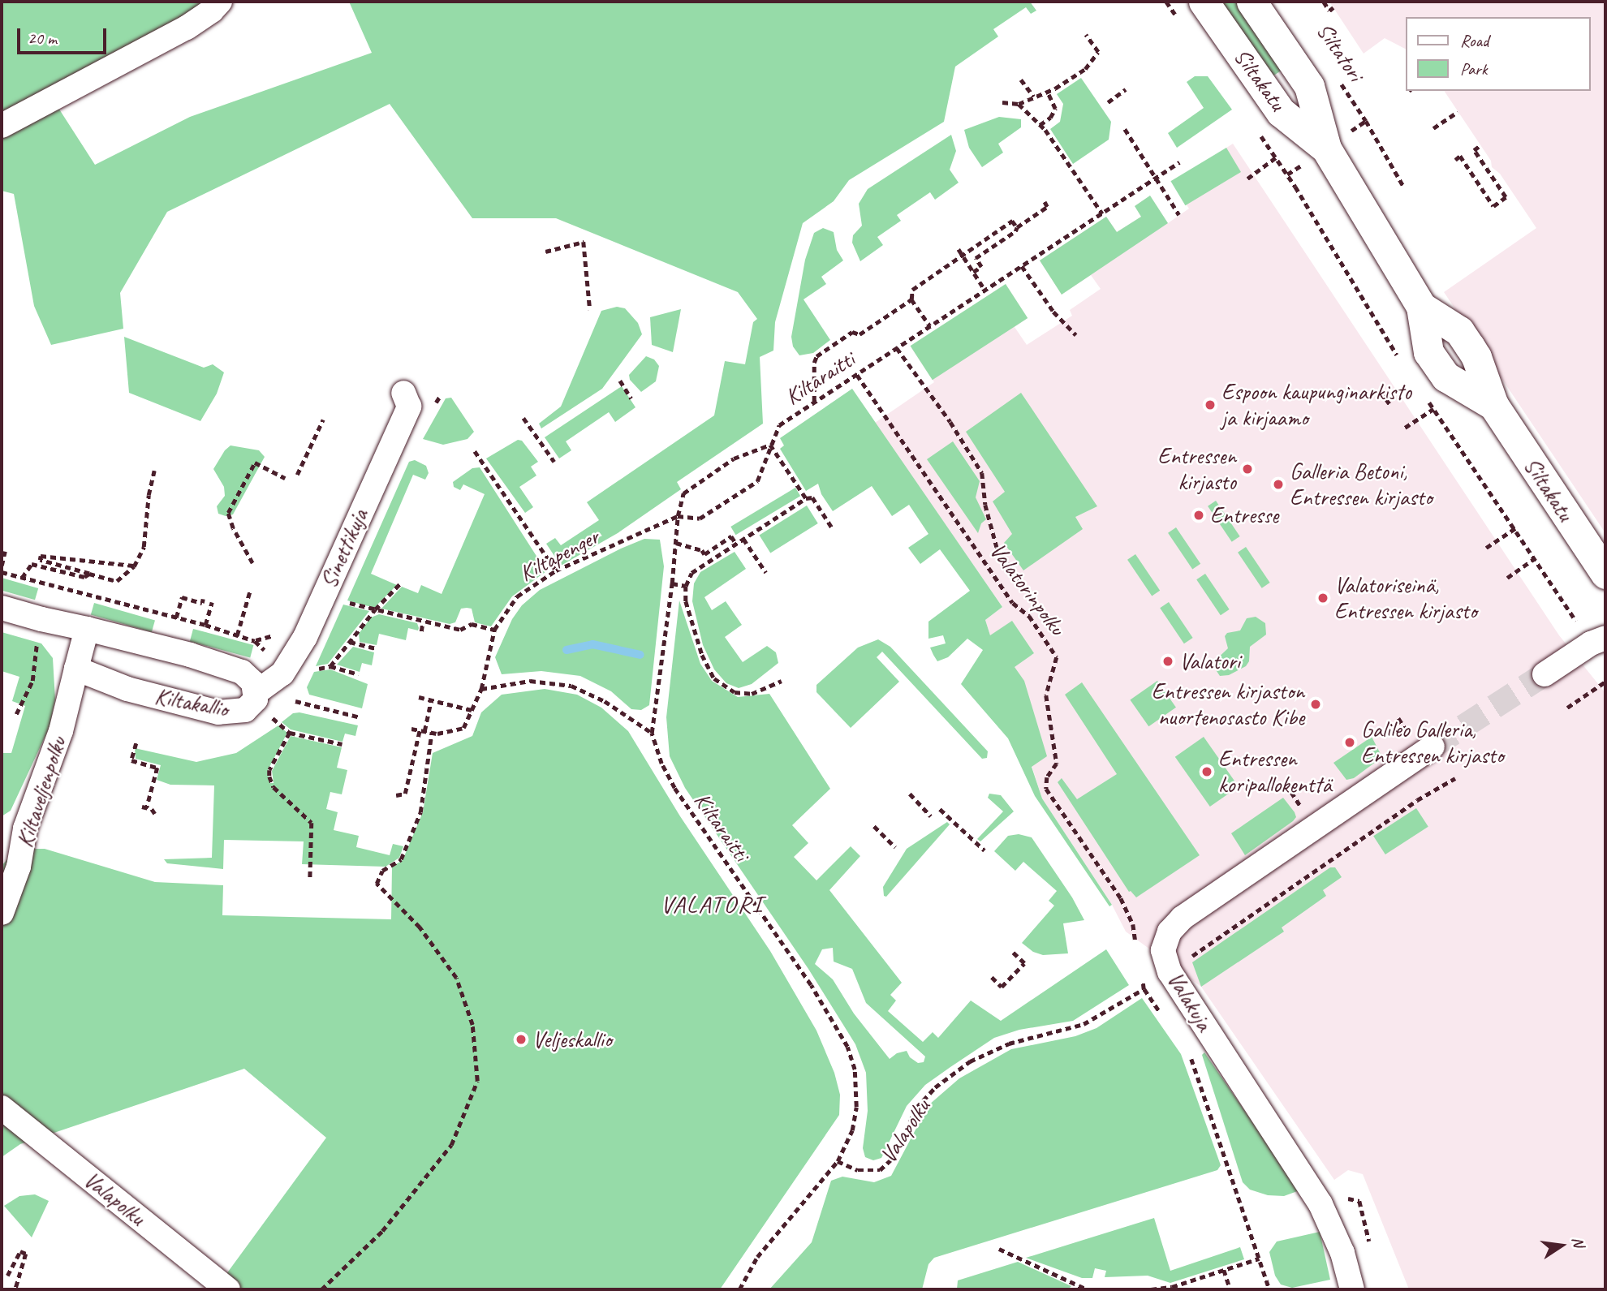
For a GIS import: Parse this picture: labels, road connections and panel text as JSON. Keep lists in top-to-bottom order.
{
  "streets": {
    "street": [
      "Siltakatu",
      "Sinettikuja",
      "Kiltakallio",
      "Kiltaveljenpolku",
      "Valakuja",
      "Valapolku"
    ],
    "path": [
      "Siltatori",
      "Kiltaraitti",
      "Kiltapenger",
      "Valatorinpolku"
    ]
  },
  "crossings": [
    ["Kiltaraitti", "Kiltapenger"],
    ["Kiltaraitti", "Valatorinpolku"],
    ["Kiltaraitti", "Valapolku"],
    ["Sinettikuja", "Kiltakallio"],
    ["Kiltakallio", "Kiltaveljenpolku"],
    ["Valakuja", "Valapolku"]
  ],
  "districts": ["VALATORI"],
  "places": [
    "Espoon kaupunginarkisto ja kirjaamo",
    "Entressen kirjasto",
    "Galleria Betoni, Entressen kirjasto",
    "Entresse",
    "Valatoriseinä, Entressen kirjasto",
    "Valatori",
    "Entressen kirjaston nuortenosasto Kibe",
    "Galileo Galleria, Entressen kirjasto",
    "Entressen koripallokenttä",
    "Veljeskallio"
  ],
  "legend": ["Road", "Park"],
  "scale_bar": "20 m",
  "north": "right"
}
